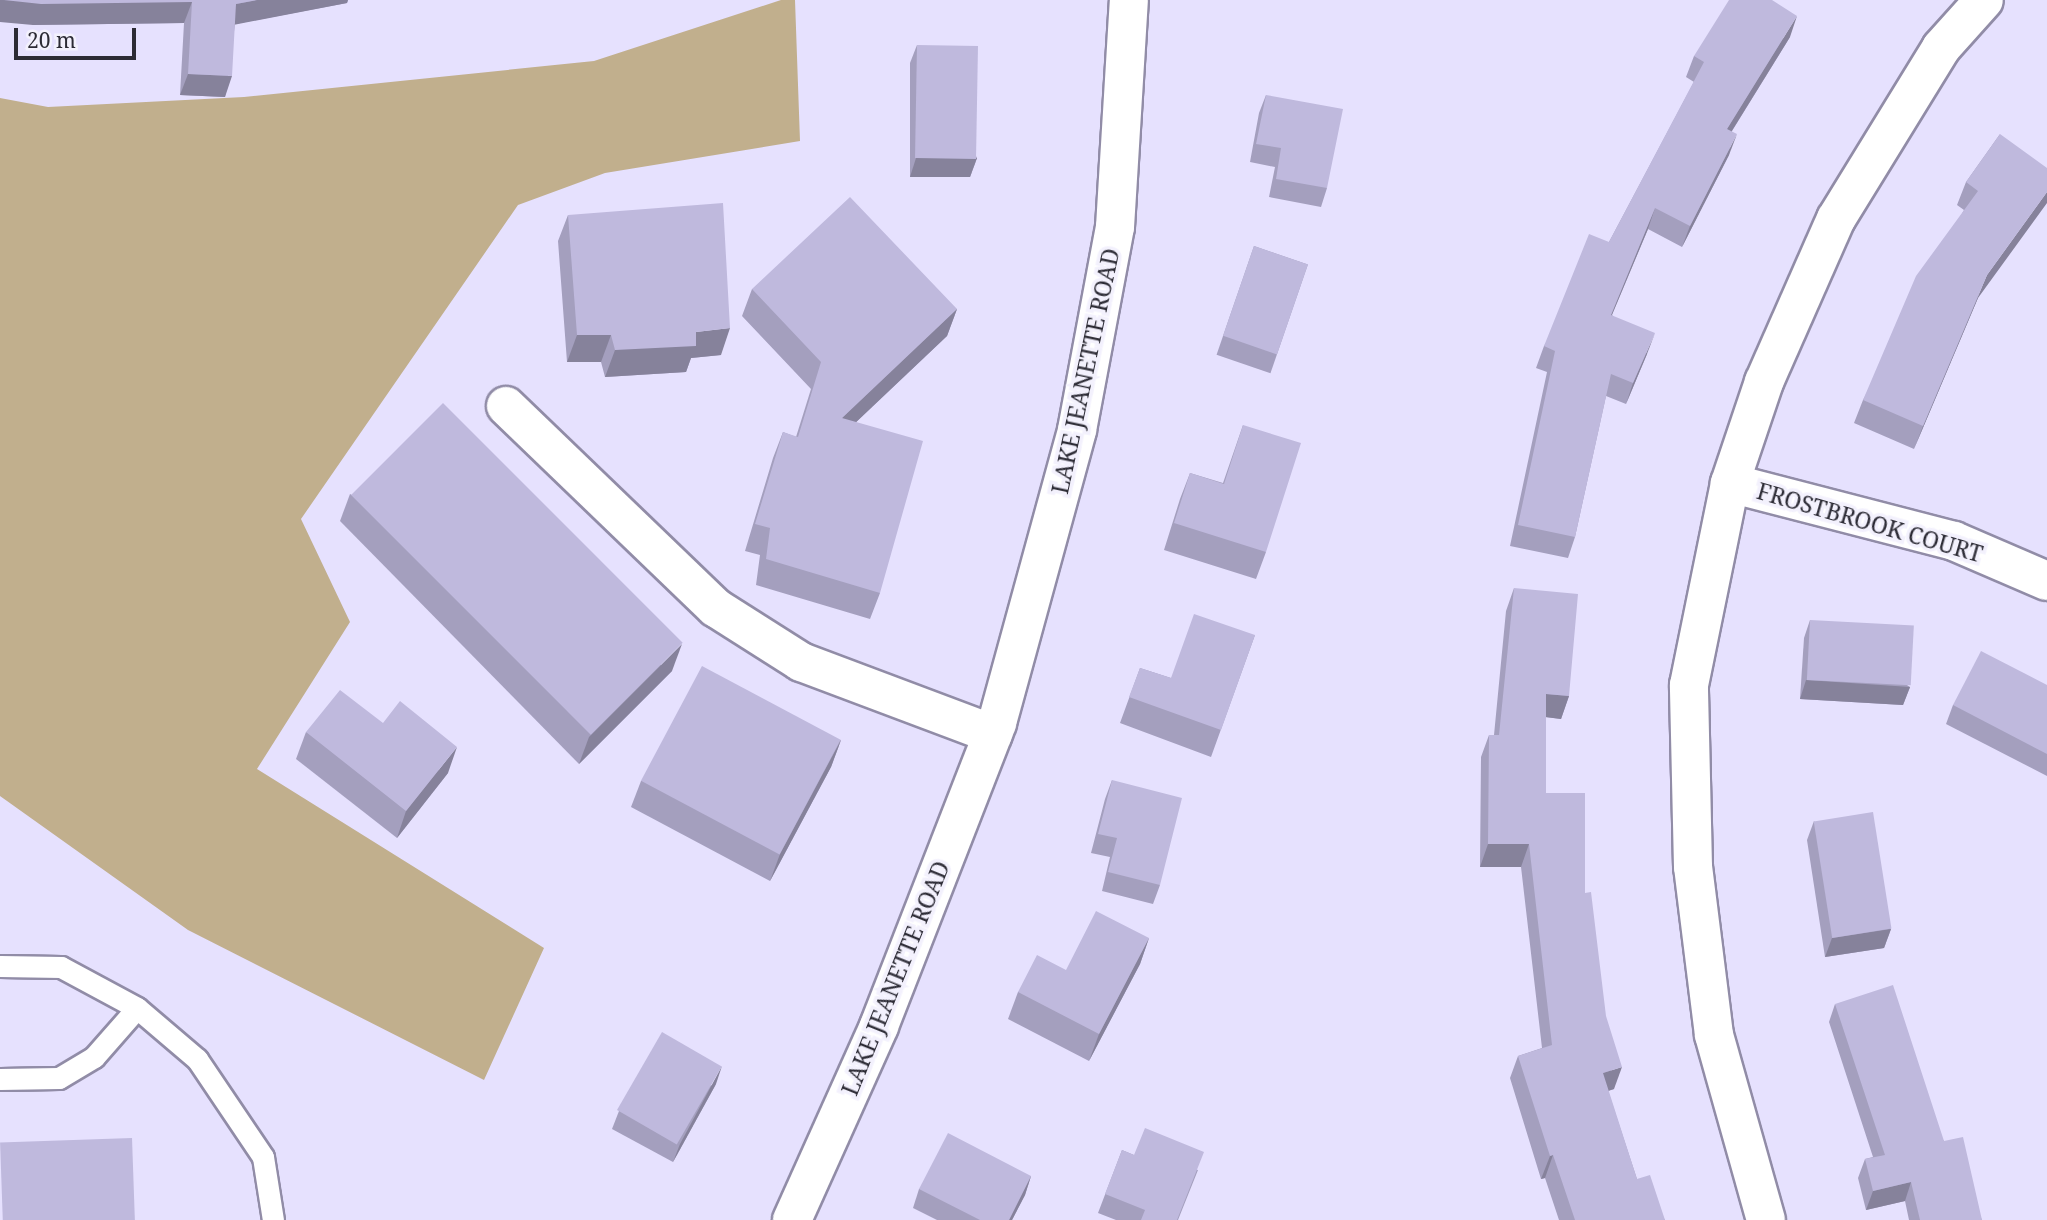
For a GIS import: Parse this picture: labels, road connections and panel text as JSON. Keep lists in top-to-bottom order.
{
  "streets": {
    "street": ["LAKE JEANETTE ROAD", "FROSTBROOK COURT"]
  },
  "scale_bar": "20 m"
}
